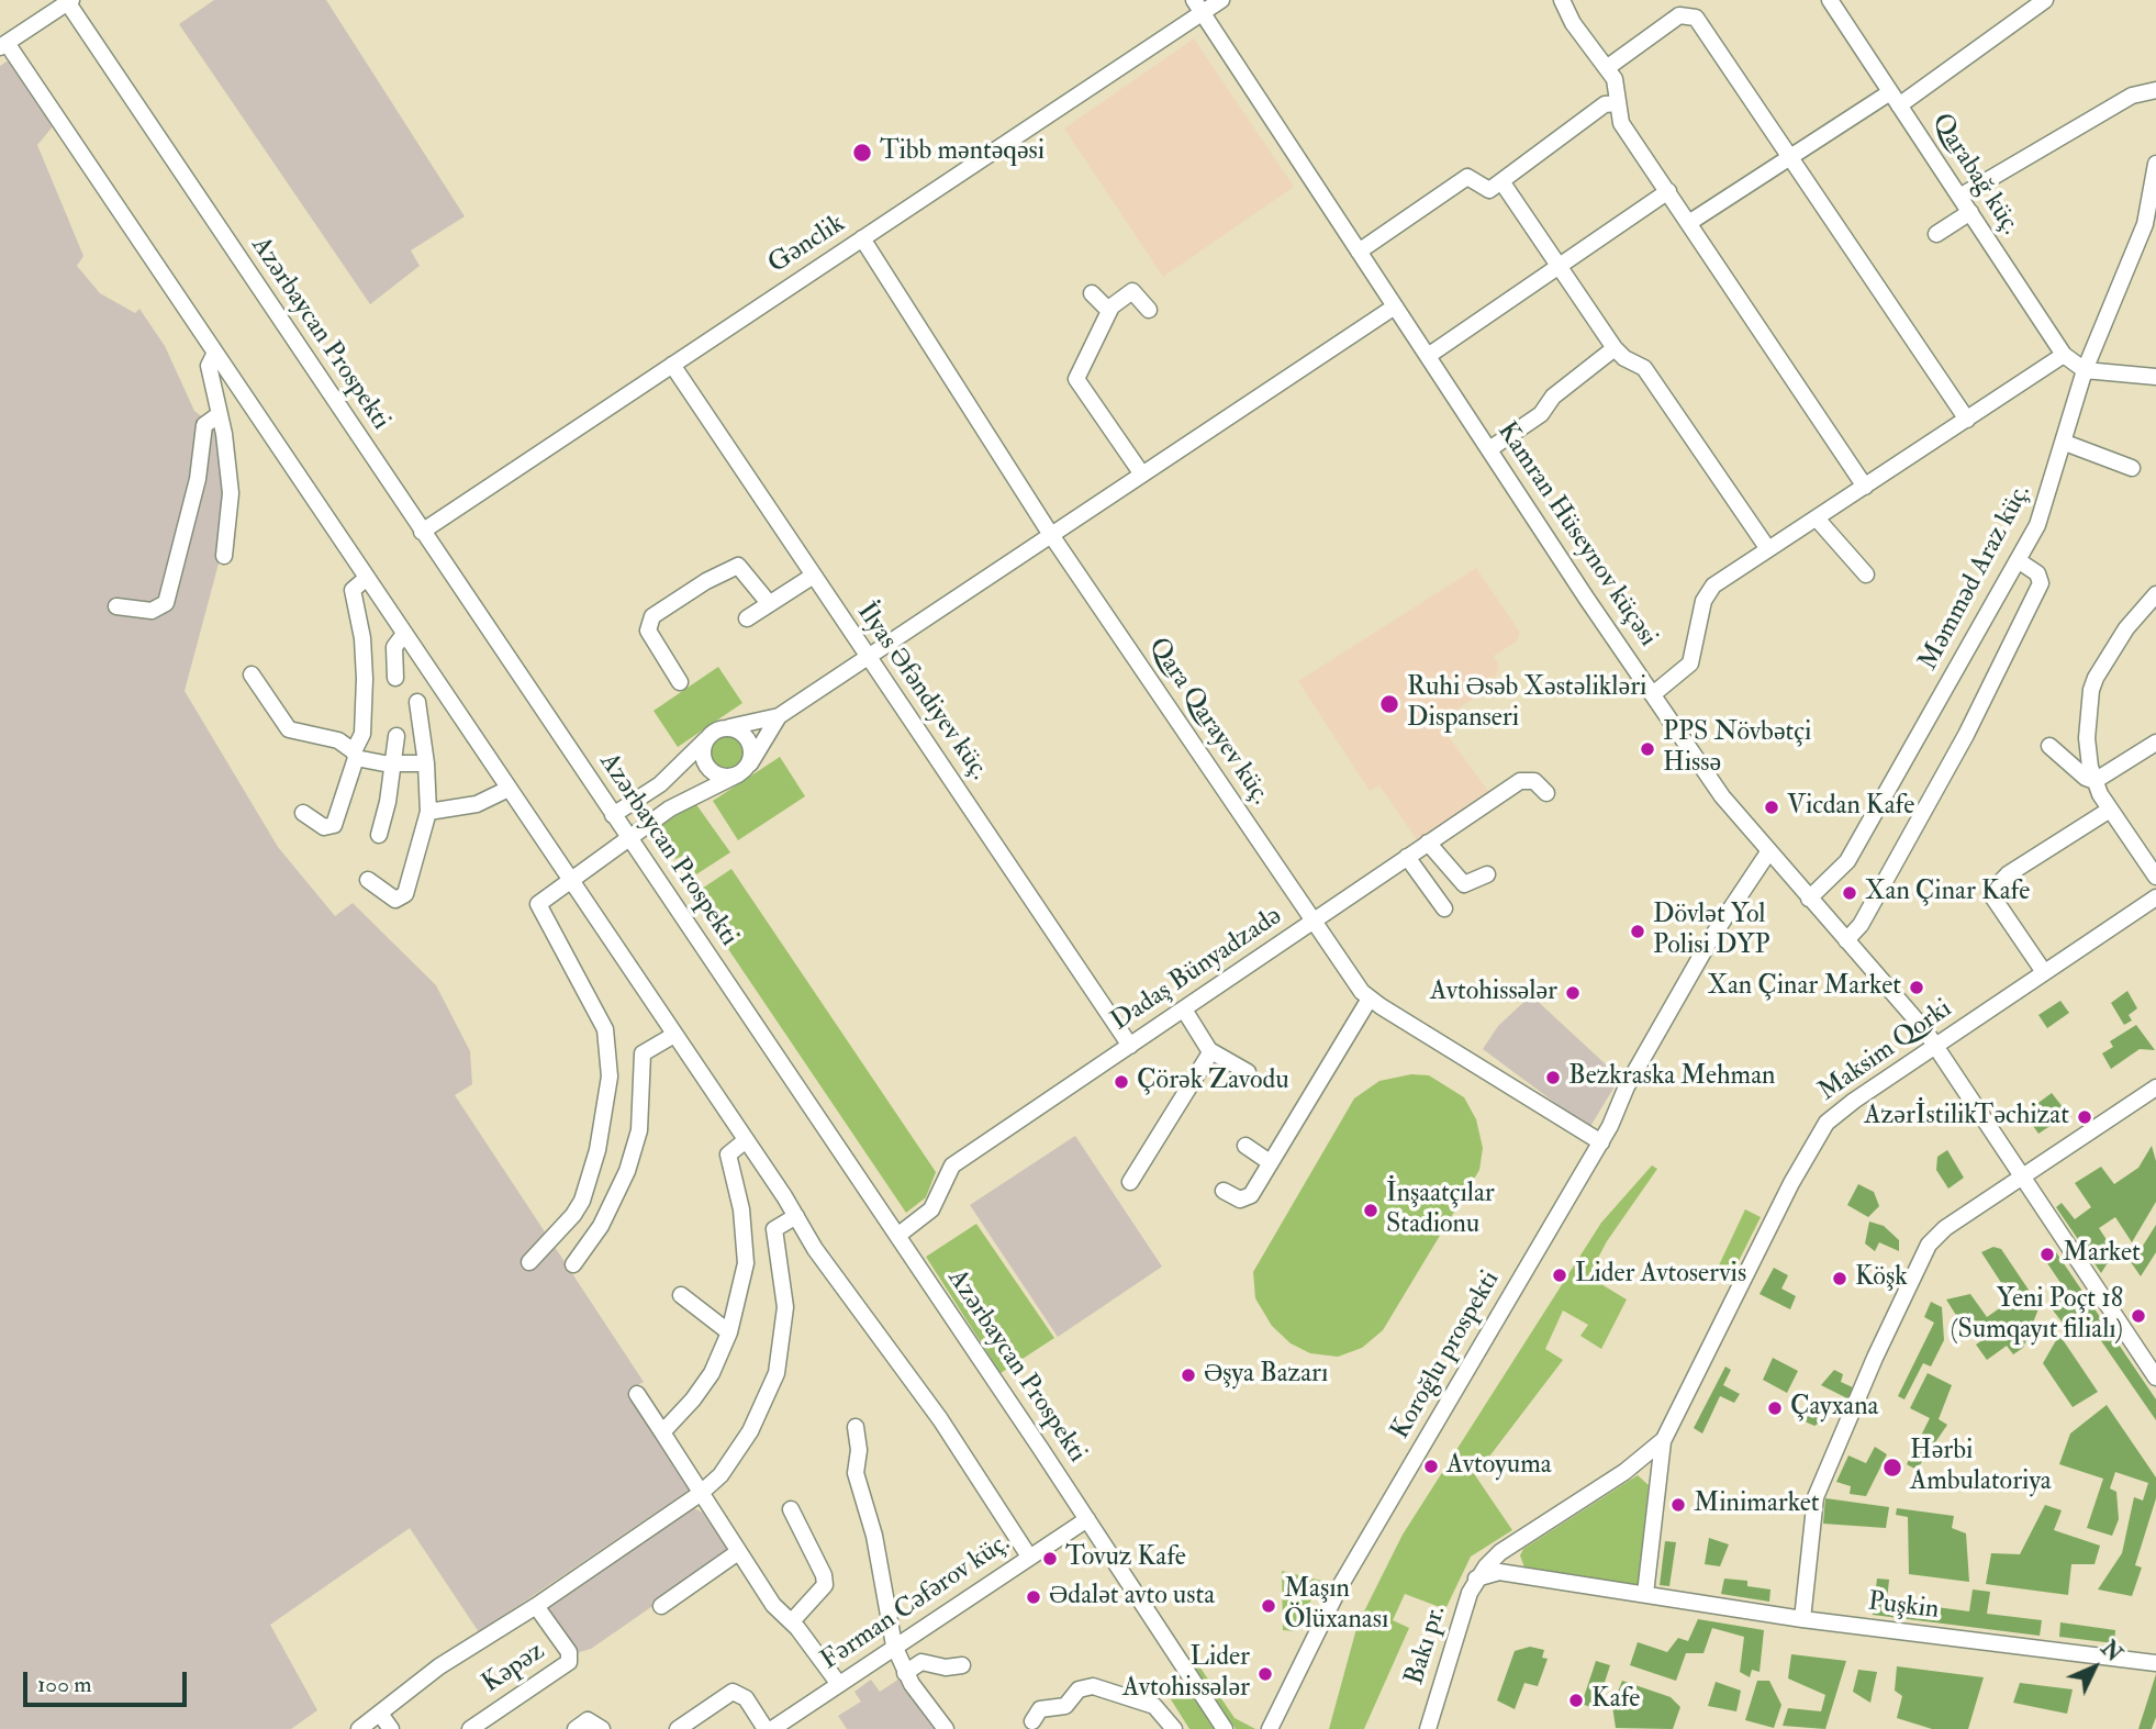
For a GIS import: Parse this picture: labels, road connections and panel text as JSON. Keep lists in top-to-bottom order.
{
  "streets": {
    "street": [
      "Qarabağ küç.",
      "Gənclik",
      "Azərbaycan Prospekti",
      "Kamran Hüseynov küçəsi",
      "Məmməd Araz küç.",
      "İlyas Əfəndiyev küç.",
      "Qara Qarayev küç.",
      "Dadaş Bünyadzadə",
      "Maksim Qorki",
      "Koroğlu prospekti",
      "Fərman Cəfərov küç.",
      "Puşkin",
      "Bakı pr.",
      "Kəpəz"
    ]
  },
  "crossings": [
    ["Qarabağ küç.", "Məmməd Araz küç."],
    ["Gənclik", "Azərbaycan Prospekti"],
    ["Gənclik", "Kamran Hüseynov küçəsi"],
    ["Gənclik", "İlyas Əfəndiyev küç."],
    ["Gənclik", "Qara Qarayev küç."],
    ["Azərbaycan Prospekti", "Dadaş Bünyadzadə"],
    ["Azərbaycan Prospekti", "Fərman Cəfərov küç."],
    ["Kamran Hüseynov küçəsi", "Məmməd Araz küç."],
    ["Kamran Hüseynov küçəsi", "Maksim Qorki"],
    ["Kamran Hüseynov küçəsi", "Koroğlu prospekti"],
    ["İlyas Əfəndiyev küç.", "Dadaş Bünyadzadə"],
    ["Qara Qarayev küç.", "Dadaş Bünyadzadə"],
    ["Qara Qarayev küç.", "Koroğlu prospekti"],
    ["Puşkin", "Bakı pr."]
  ],
  "places": [
    "Tibb məntəqəsi",
    "Ruhi Əsəb Xəstəlikləri Dispanseri",
    "PPS Növbətçi Hissə",
    "Vicdan Kafe",
    "Xan Çinar Kafe",
    "Dövlət Yol Polisi DYP",
    "Xan Çinar Market",
    "Avtohissələr",
    "Bezkraska Mehman",
    "Çörək Zavodu",
    "AzərİstilikTəchizat",
    "İnşaatçılar Stadionu",
    "Market",
    "Lider Avtoservis",
    "Köşk",
    "Yeni Poçt 18 (Sumqayıt filialı)",
    "Əşya Bazarı",
    "Çayxana",
    "Avtoyuma",
    "Hərbi Ambulatoriya",
    "Minimarket",
    "Tovuz Kafe",
    "Ədalət avto usta",
    "Maşın Ölüxanası",
    "Lider Avtohissələr",
    "Kafe"
  ],
  "scale_bar": "100 m",
  "north": "top right"
}
